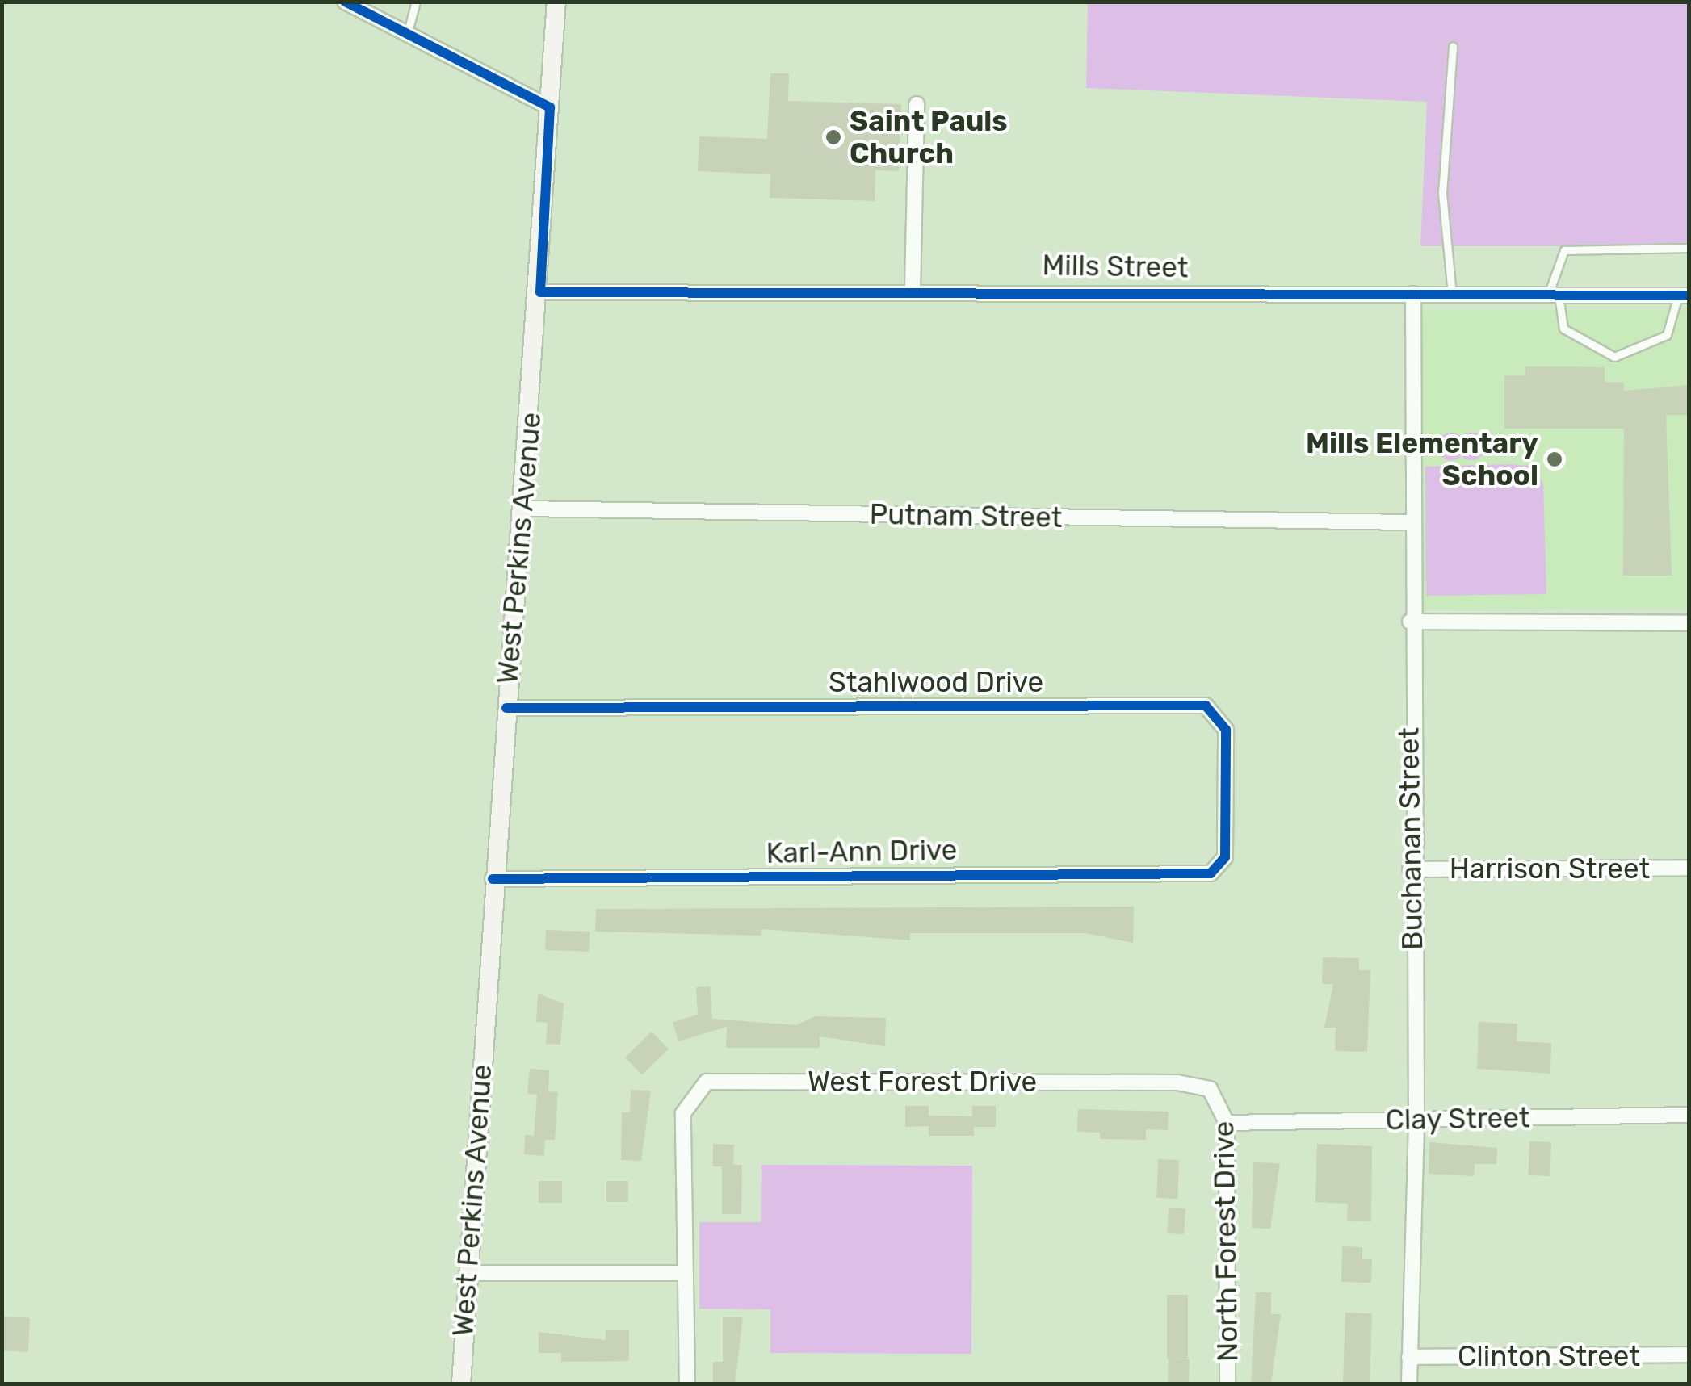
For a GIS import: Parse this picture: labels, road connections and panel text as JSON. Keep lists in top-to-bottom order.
{
  "streets": {
    "main road": ["West Perkins Avenue"],
    "street": [
      "Mills Street",
      "Putnam Street",
      "Stahlwood Drive",
      "Buchanan Street",
      "Karl-Ann Drive",
      "Harrison Street",
      "West Forest Drive",
      "Clay Street",
      "North Forest Drive",
      "Clinton Street"
    ]
  },
  "crossings": [
    ["Mills Street", "West Perkins Avenue"],
    ["Mills Street", "Buchanan Street"],
    ["Putnam Street", "West Perkins Avenue"],
    ["Putnam Street", "Buchanan Street"],
    ["West Perkins Avenue", "Stahlwood Drive"],
    ["West Perkins Avenue", "Karl-Ann Drive"],
    ["Stahlwood Drive", "Karl-Ann Drive"],
    ["Buchanan Street", "Harrison Street"],
    ["Buchanan Street", "Clay Street"],
    ["Buchanan Street", "Clinton Street"],
    ["West Forest Drive", "North Forest Drive"],
    ["Clay Street", "North Forest Drive"]
  ],
  "places": ["Saint Pauls Church", "Mills Elementary School"]
}
